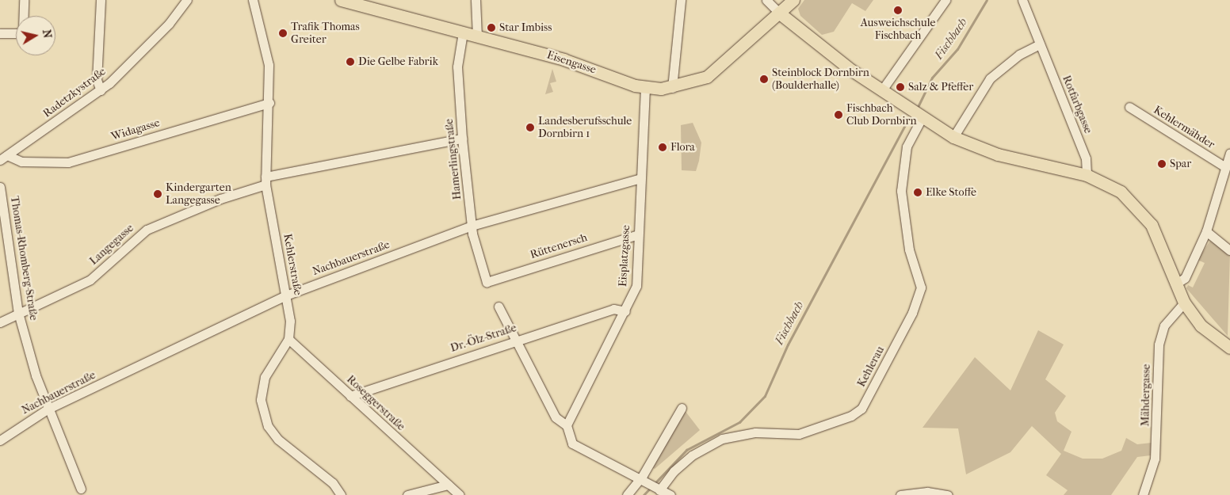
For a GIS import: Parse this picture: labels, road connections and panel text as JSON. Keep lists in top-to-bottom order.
{
  "streets": {
    "main road": ["Eisengasse"],
    "street": [
      "Radetzkystraße",
      "Rotfarbgasse",
      "Kehlermähder",
      "Widagasse",
      "Hamerlingstraße",
      "Langegasse",
      "Rüttenersch",
      "Eisplatzgasse",
      "Thomas-Rhomberg-Straße",
      "Nachbauerstraße",
      "Kehlerstraße",
      "Dr.-Ölz-Straße",
      "Kehlerau",
      "Mähdergasse",
      "Roseggerstraße"
    ]
  },
  "crossings": [
    ["Eisengasse", "Hamerlingstraße"],
    ["Eisengasse", "Eisplatzgasse"],
    ["Radetzkystraße", "Widagasse"],
    ["Widagasse", "Kehlerstraße"],
    ["Hamerlingstraße", "Langegasse"],
    ["Hamerlingstraße", "Rüttenersch"],
    ["Hamerlingstraße", "Nachbauerstraße"],
    ["Langegasse", "Thomas-Rhomberg-Straße"],
    ["Langegasse", "Kehlerstraße"],
    ["Rüttenersch", "Eisplatzgasse"],
    ["Eisplatzgasse", "Nachbauerstraße"],
    ["Eisplatzgasse", "Dr.-Ölz-Straße"],
    ["Thomas-Rhomberg-Straße", "Nachbauerstraße"],
    ["Nachbauerstraße", "Kehlerstraße"],
    ["Kehlerstraße", "Roseggerstraße"],
    ["Dr.-Ölz-Straße", "Roseggerstraße"]
  ],
  "water": ["Fischbach"],
  "places": [
    "Ausweichschule Fischbach",
    "Star Imbiss",
    "Trafik Thomas Greiter",
    "Die Gelbe Fabrik",
    "Steinblock Dornbirn (Boulderhalle)",
    "Salz & Pfeffer",
    "Fischbach Club Dornbirn",
    "Landesberufsschule Dornbirn 1",
    "Flora",
    "Spar",
    "Elke Stoffe",
    "Kindergarten Langegasse"
  ],
  "north": "right"
}
